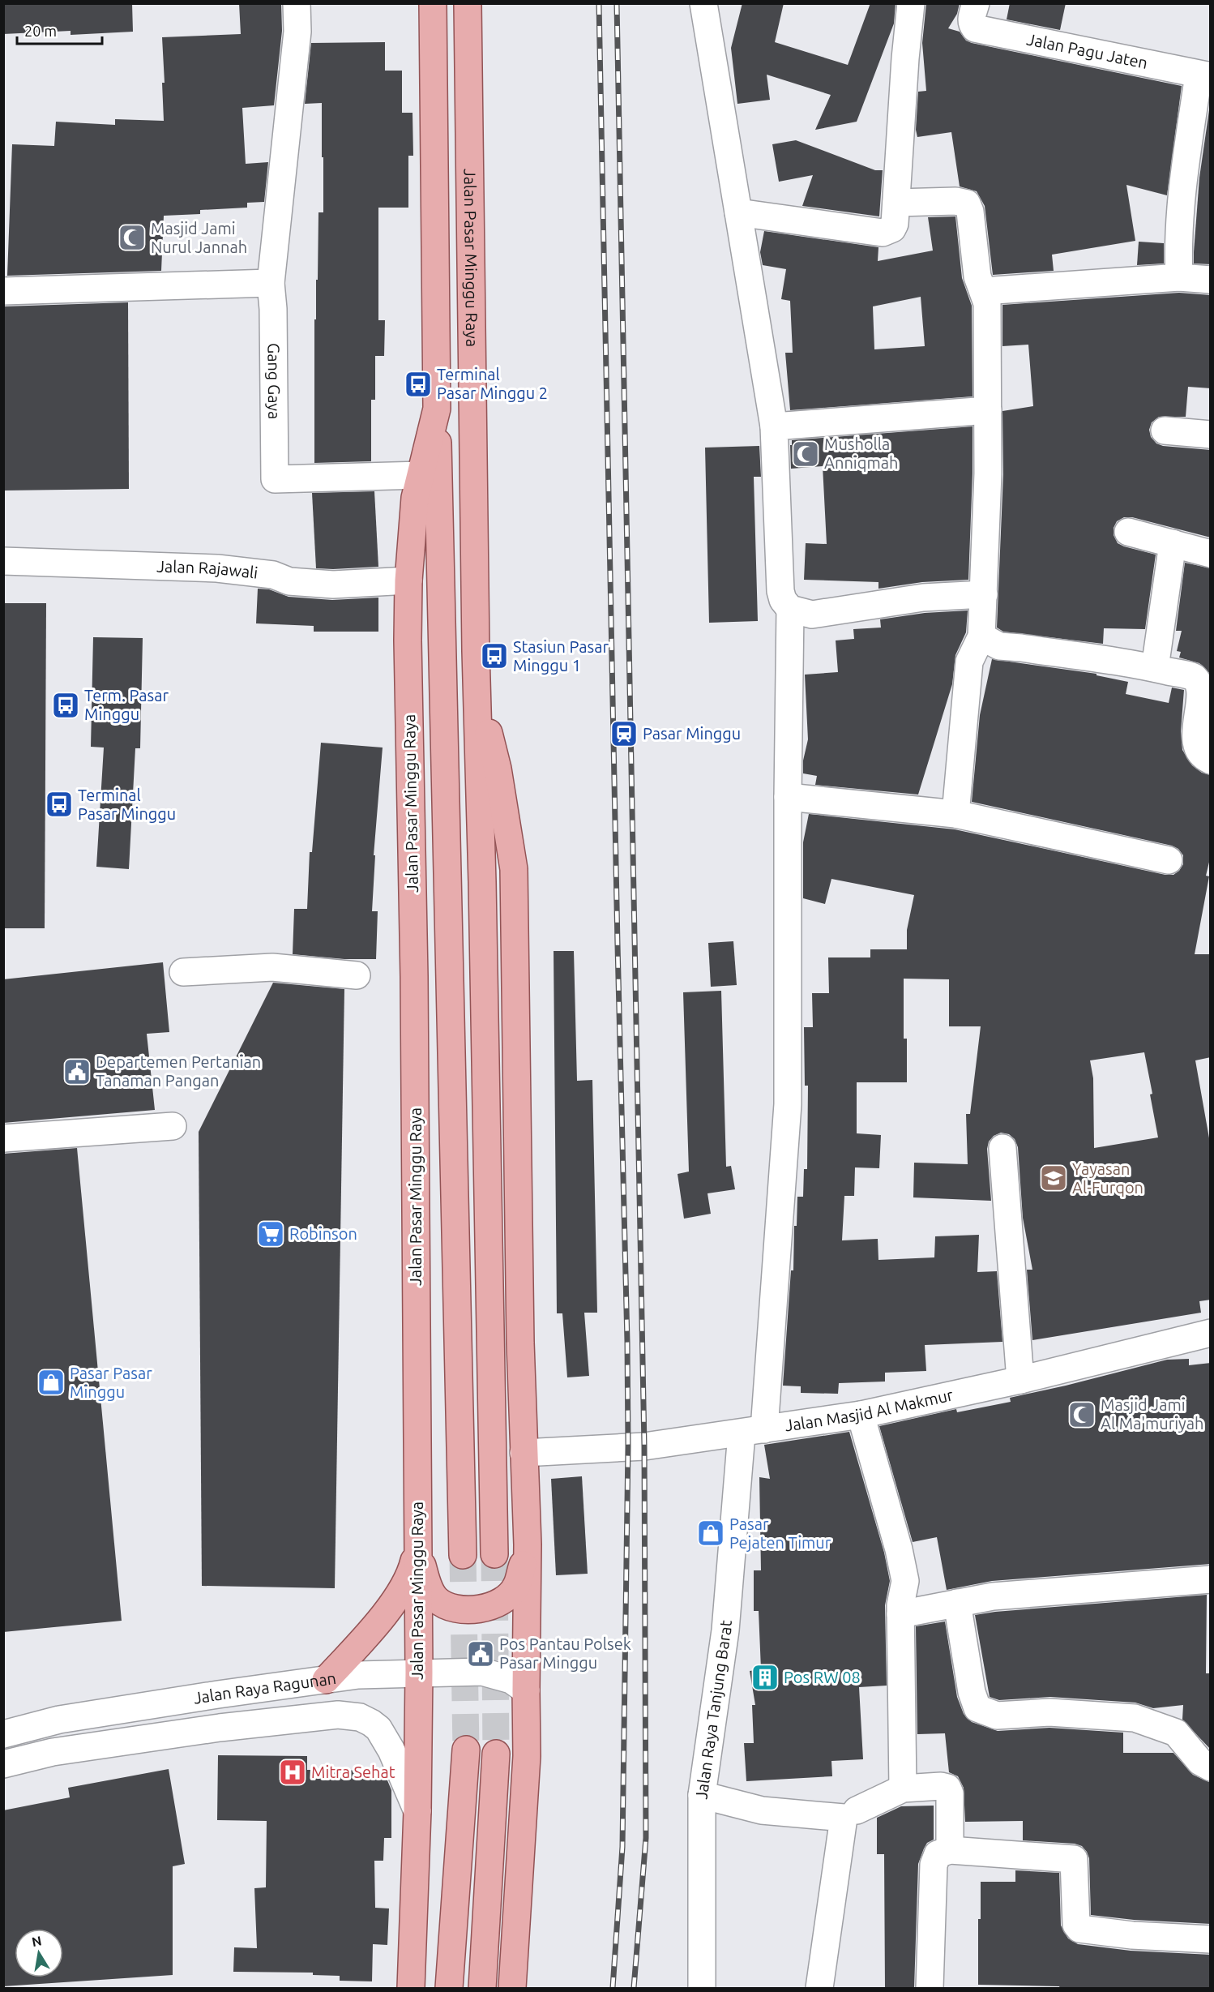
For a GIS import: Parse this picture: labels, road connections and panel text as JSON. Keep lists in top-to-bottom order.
{
  "streets": {
    "main road": ["Jalan Pasar Minggu Raya"],
    "street": [
      "Jalan Pagu Jaten",
      "Gang Gaya",
      "Jalan Rajawali",
      "Jalan Masjid Al Makmur",
      "Jalan Raya Ragunan",
      "Jalan Raya Tanjung Barat"
    ]
  },
  "crossings": [
    ["Jalan Pasar Minggu Raya", "Gang Gaya"],
    ["Jalan Pasar Minggu Raya", "Jalan Rajawali"],
    ["Jalan Pasar Minggu Raya", "Jalan Masjid Al Makmur"],
    ["Jalan Pasar Minggu Raya", "Jalan Raya Ragunan"],
    ["Jalan Masjid Al Makmur", "Jalan Raya Tanjung Barat"]
  ],
  "places": {
    "mosque": ["Masjid Jami Nurul Jannah", "Musholla Anniqmah", "Masjid Jami Al Ma'muriyah"],
    "bus stop": [
      "Terminal Pasar Minggu 2",
      "Stasiun Pasar Minggu 1",
      "Term. Pasar Minggu",
      "Terminal Pasar Minggu"
    ],
    "station": ["Pasar Minggu"],
    "public building": ["Departemen Pertanian Tanaman Pangan", "Pos Pantau Polsek Pasar Minggu"],
    "school or university": ["Yayasan Al-Furqon"],
    "supermarket": ["Robinson"],
    "shop": ["Pasar Pasar Minggu", "Pasar Pejaten Timur"],
    "building": ["Pos RW 08"],
    "hospital": ["Mitra Sehat"]
  },
  "scale_bar": "20 m",
  "north": "top"
}
